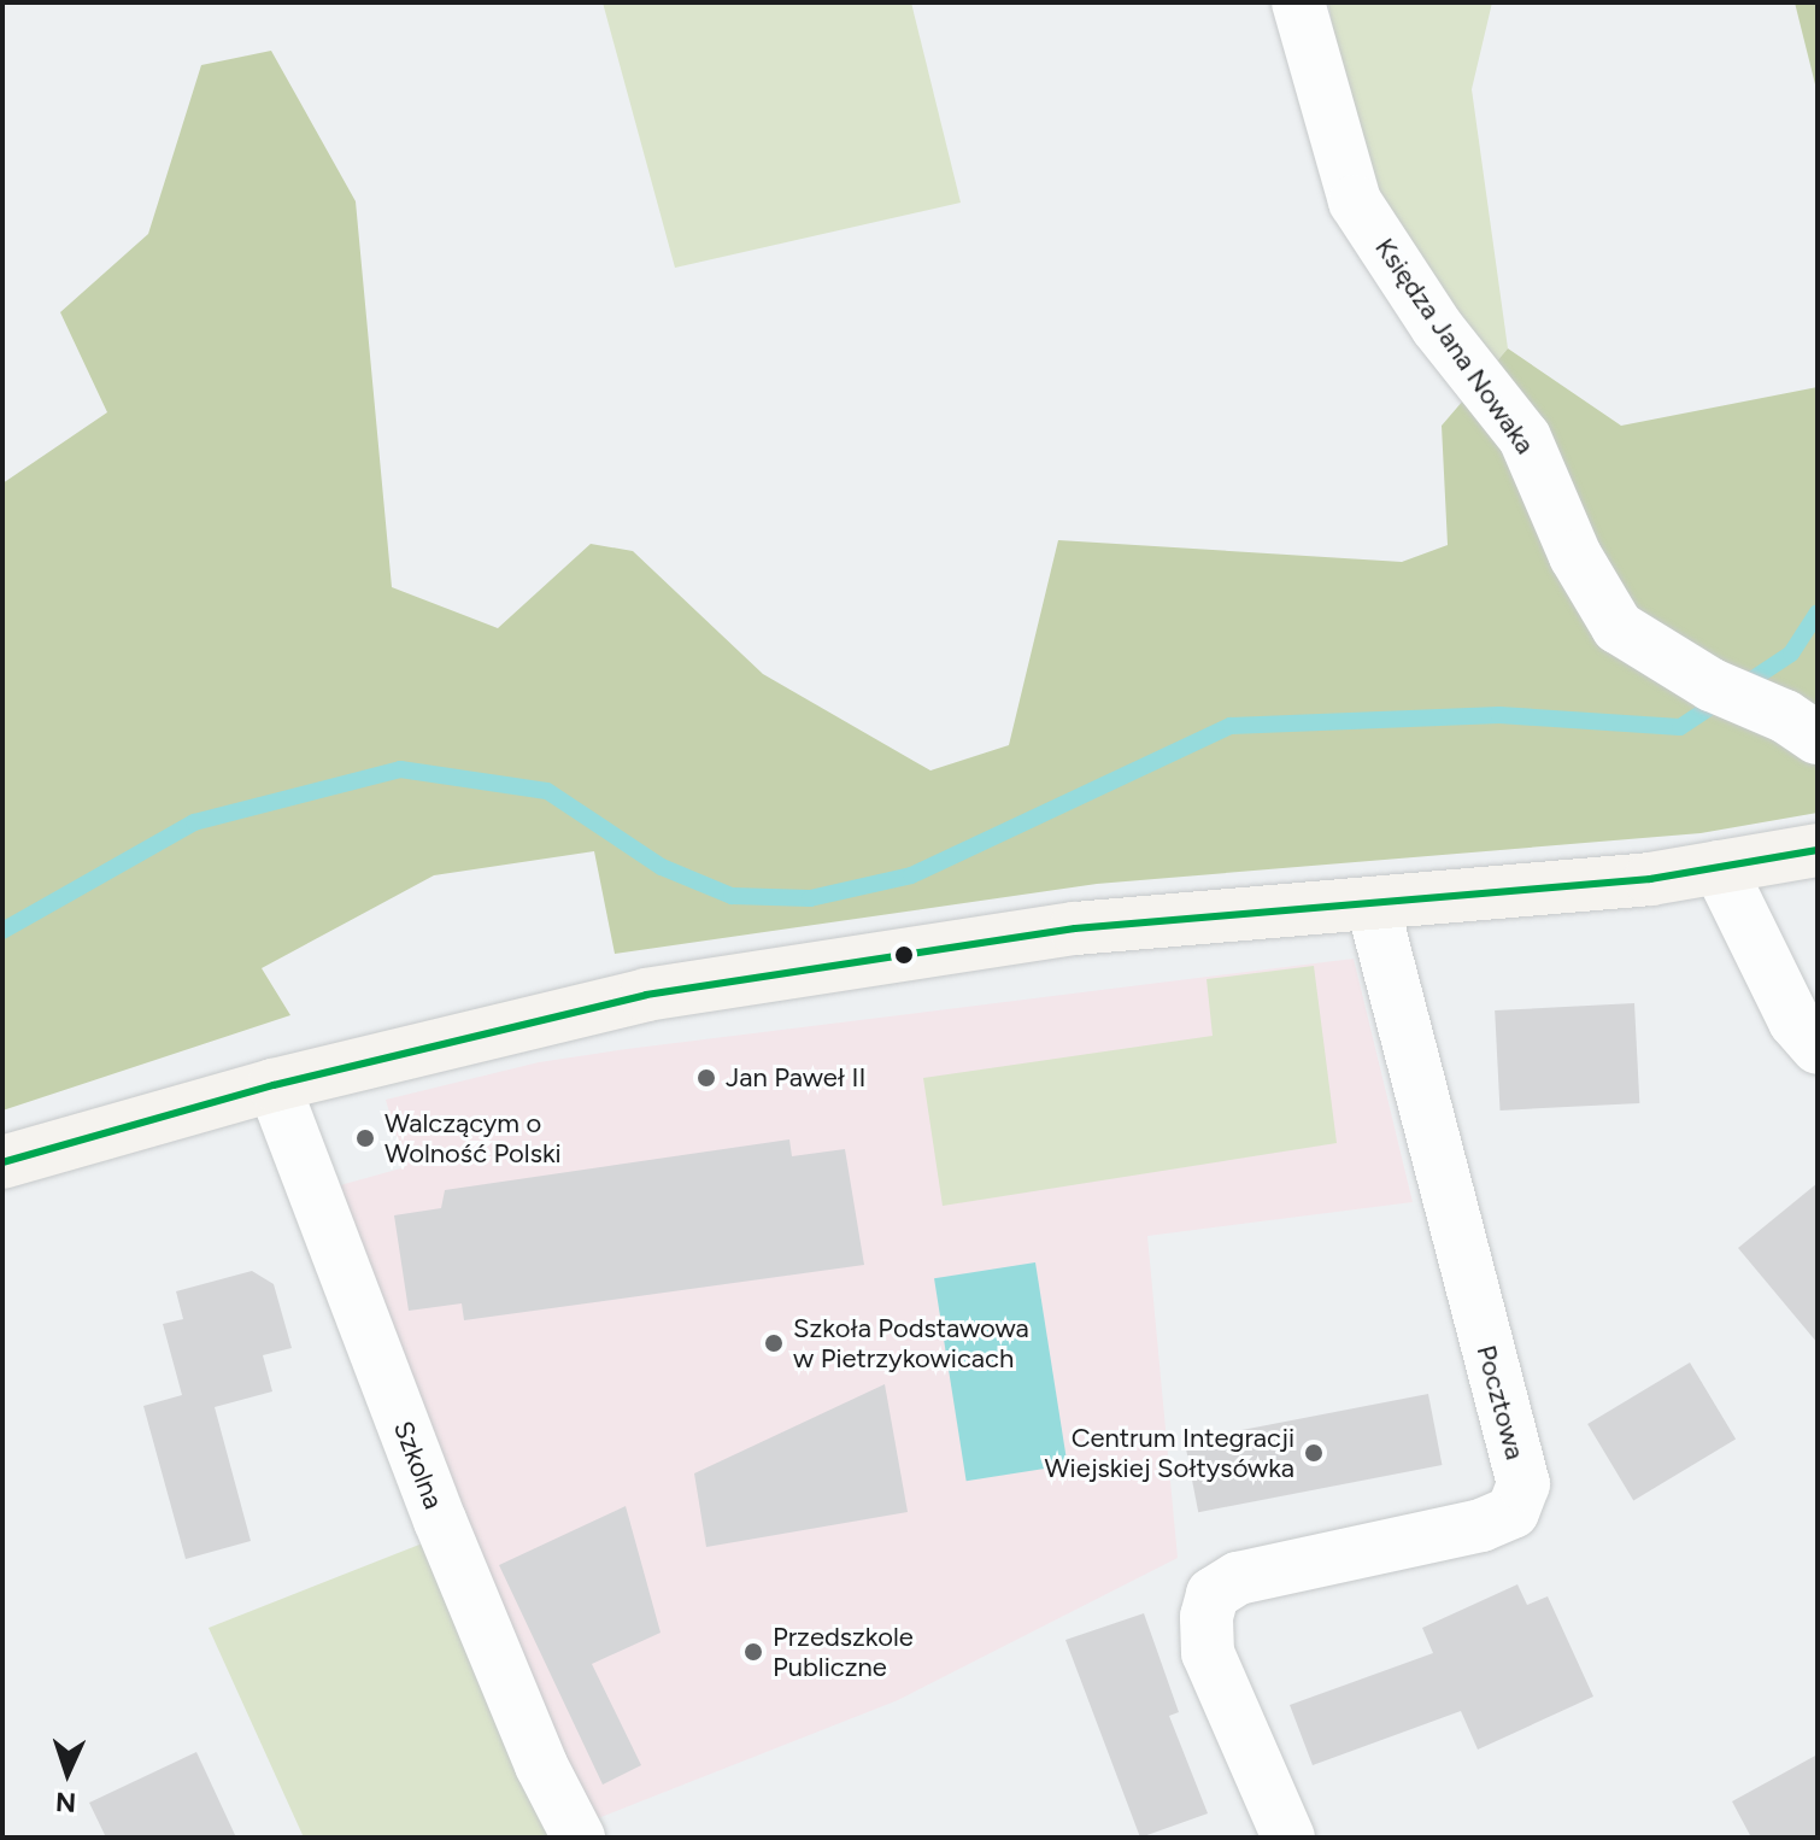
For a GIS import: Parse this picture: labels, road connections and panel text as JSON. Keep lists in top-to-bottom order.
{
  "streets": {
    "street": ["Księdza Jana Nowaka", "Pocztowa", "Szkolna"]
  },
  "places": [
    "Jan Paweł II",
    "Walczącym o Wolność Polski",
    "Szkoła Podstawowa w Pietrzykowicach",
    "Centrum Integracji Wiejskiej Sołtysówka",
    "Przedszkole Publiczne"
  ],
  "north": "bottom"
}
